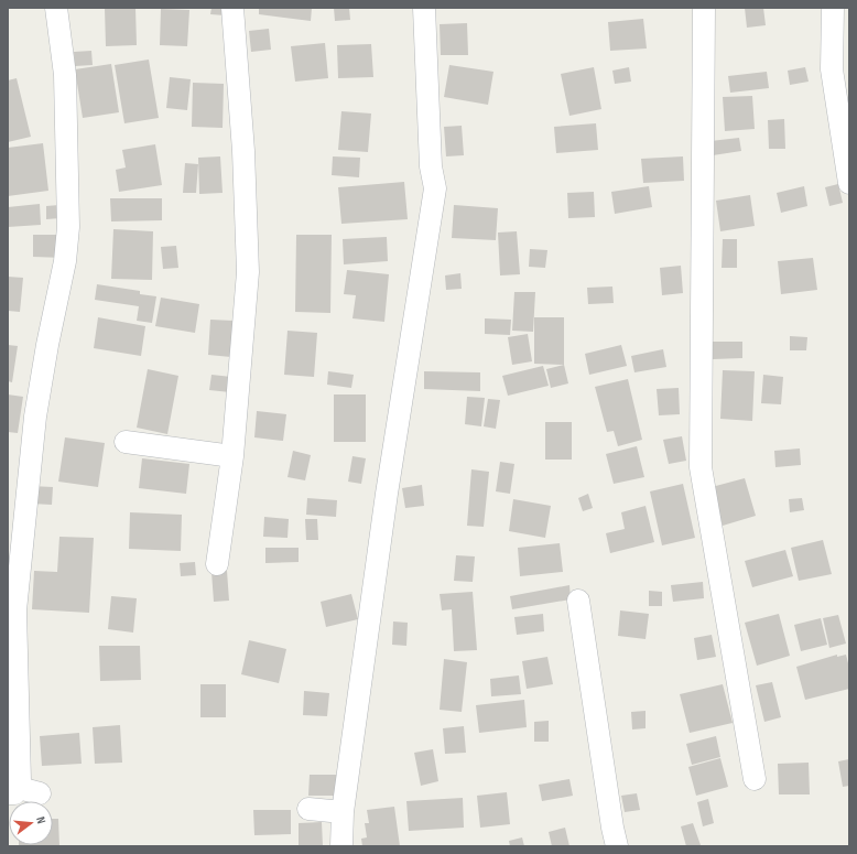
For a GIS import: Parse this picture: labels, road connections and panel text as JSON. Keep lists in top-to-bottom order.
{
  "north": "right"
}
